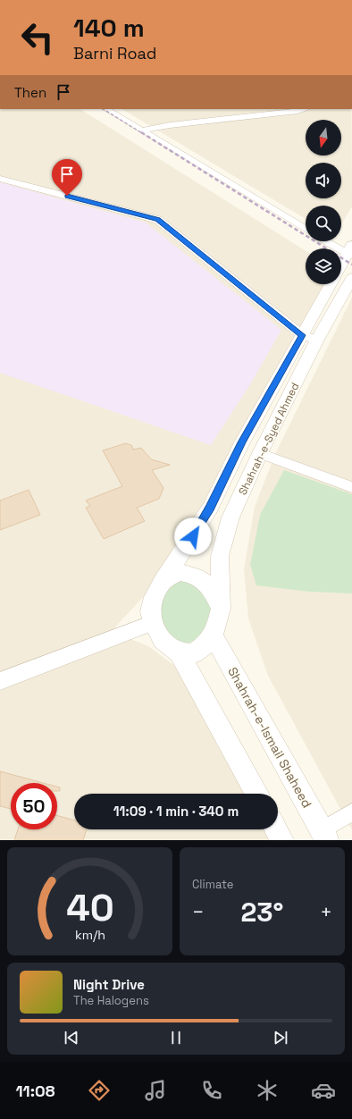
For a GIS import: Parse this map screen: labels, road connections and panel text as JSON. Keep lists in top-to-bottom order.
{
  "streets": {
    "main road": ["Shahrah-e-Syed Ahmed", "Shahrah-e-Ismail Shaheed"]
  },
  "crossings": [
    ["Shahrah-e-Syed Ahmed", "Shahrah-e-Ismail Shaheed"]
  ],
  "north": "bottom",
  "page": {
    "turn": ["140 m", "Barni Road"],
    "then": "Then",
    "limit": "50",
    "trip": "11:09 · 1 min · 340 m",
    "tile": "Climate",
    "heat": ["−", "23°", "+"],
    "song": ["Night Drive", "The Halogens"],
    "tabs": "11:08",
    "gauge": ["40", "km/h"]
  }
}
